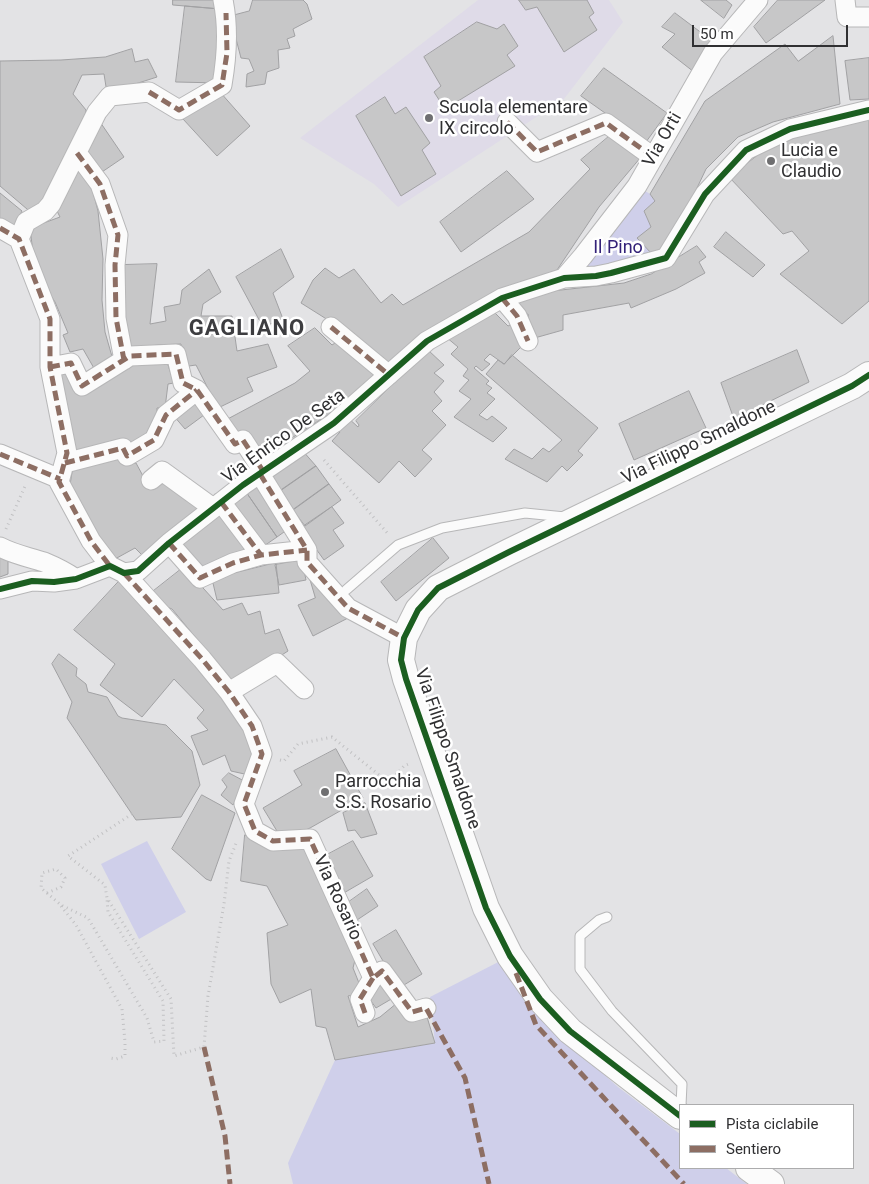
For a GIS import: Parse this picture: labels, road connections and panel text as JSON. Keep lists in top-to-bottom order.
{
  "streets": {
    "street": [
      "Via Orti",
      "Via Enrico De Seta",
      "Via Filippo Smaldone",
      "Via Rosario"
    ]
  },
  "crossings": [
    ["Via Orti", "Via Enrico De Seta"]
  ],
  "districts": ["GAGLIANO"],
  "parks": ["Il Pino"],
  "places": ["Scuola elementare IX circolo", "Lucia e Claudio", "Parrocchia S.S. Rosario"],
  "legend": ["Pista ciclabile", "Sentiero"],
  "scale_bar": "50 m"
}
